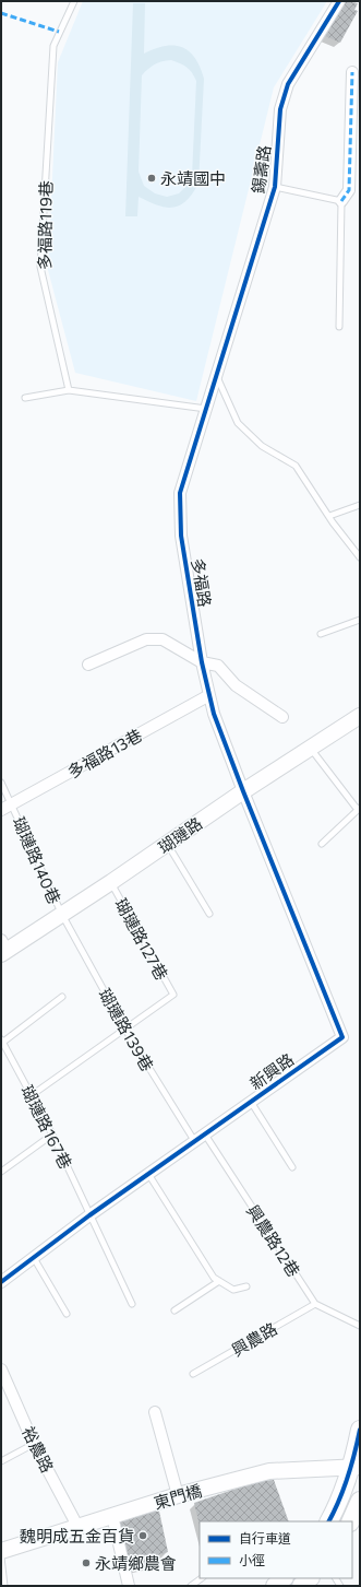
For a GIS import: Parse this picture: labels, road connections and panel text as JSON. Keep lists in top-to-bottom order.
{
  "streets": {
    "street": [
      "錫壽路",
      "多福路",
      "多福路13巷",
      "瑚璉路",
      "新興路",
      "裕農路",
      "東門橋"
    ],
    "lane": [
      "多福路119巷",
      "瑚璉路140巷",
      "瑚璉路127巷",
      "瑚璉路139巷",
      "瑚璉路167巷",
      "興農路12巷",
      "興農路"
    ]
  },
  "crossings": [
    ["錫壽路", "多福路"],
    ["多福路", "多福路13巷"],
    ["多福路", "瑚璉路"],
    ["多福路", "新興路"],
    ["多福路13巷", "瑚璉路140巷"],
    ["瑚璉路", "瑚璉路140巷"],
    ["瑚璉路", "瑚璉路127巷"],
    ["瑚璉路", "瑚璉路139巷"],
    ["瑚璉路", "新興路"],
    ["瑚璉路140巷", "瑚璉路139巷"],
    ["瑚璉路127巷", "瑚璉路139巷"],
    ["瑚璉路139巷", "新興路"],
    ["新興路", "瑚璉路167巷"],
    ["新興路", "興農路12巷"],
    ["興農路12巷", "興農路"],
    ["裕農路", "東門橋"]
  ],
  "places": ["永靖國中", "魏明成五金百貨", "永靖鄉農會"],
  "legend": ["自行車道", "小徑"]
}
